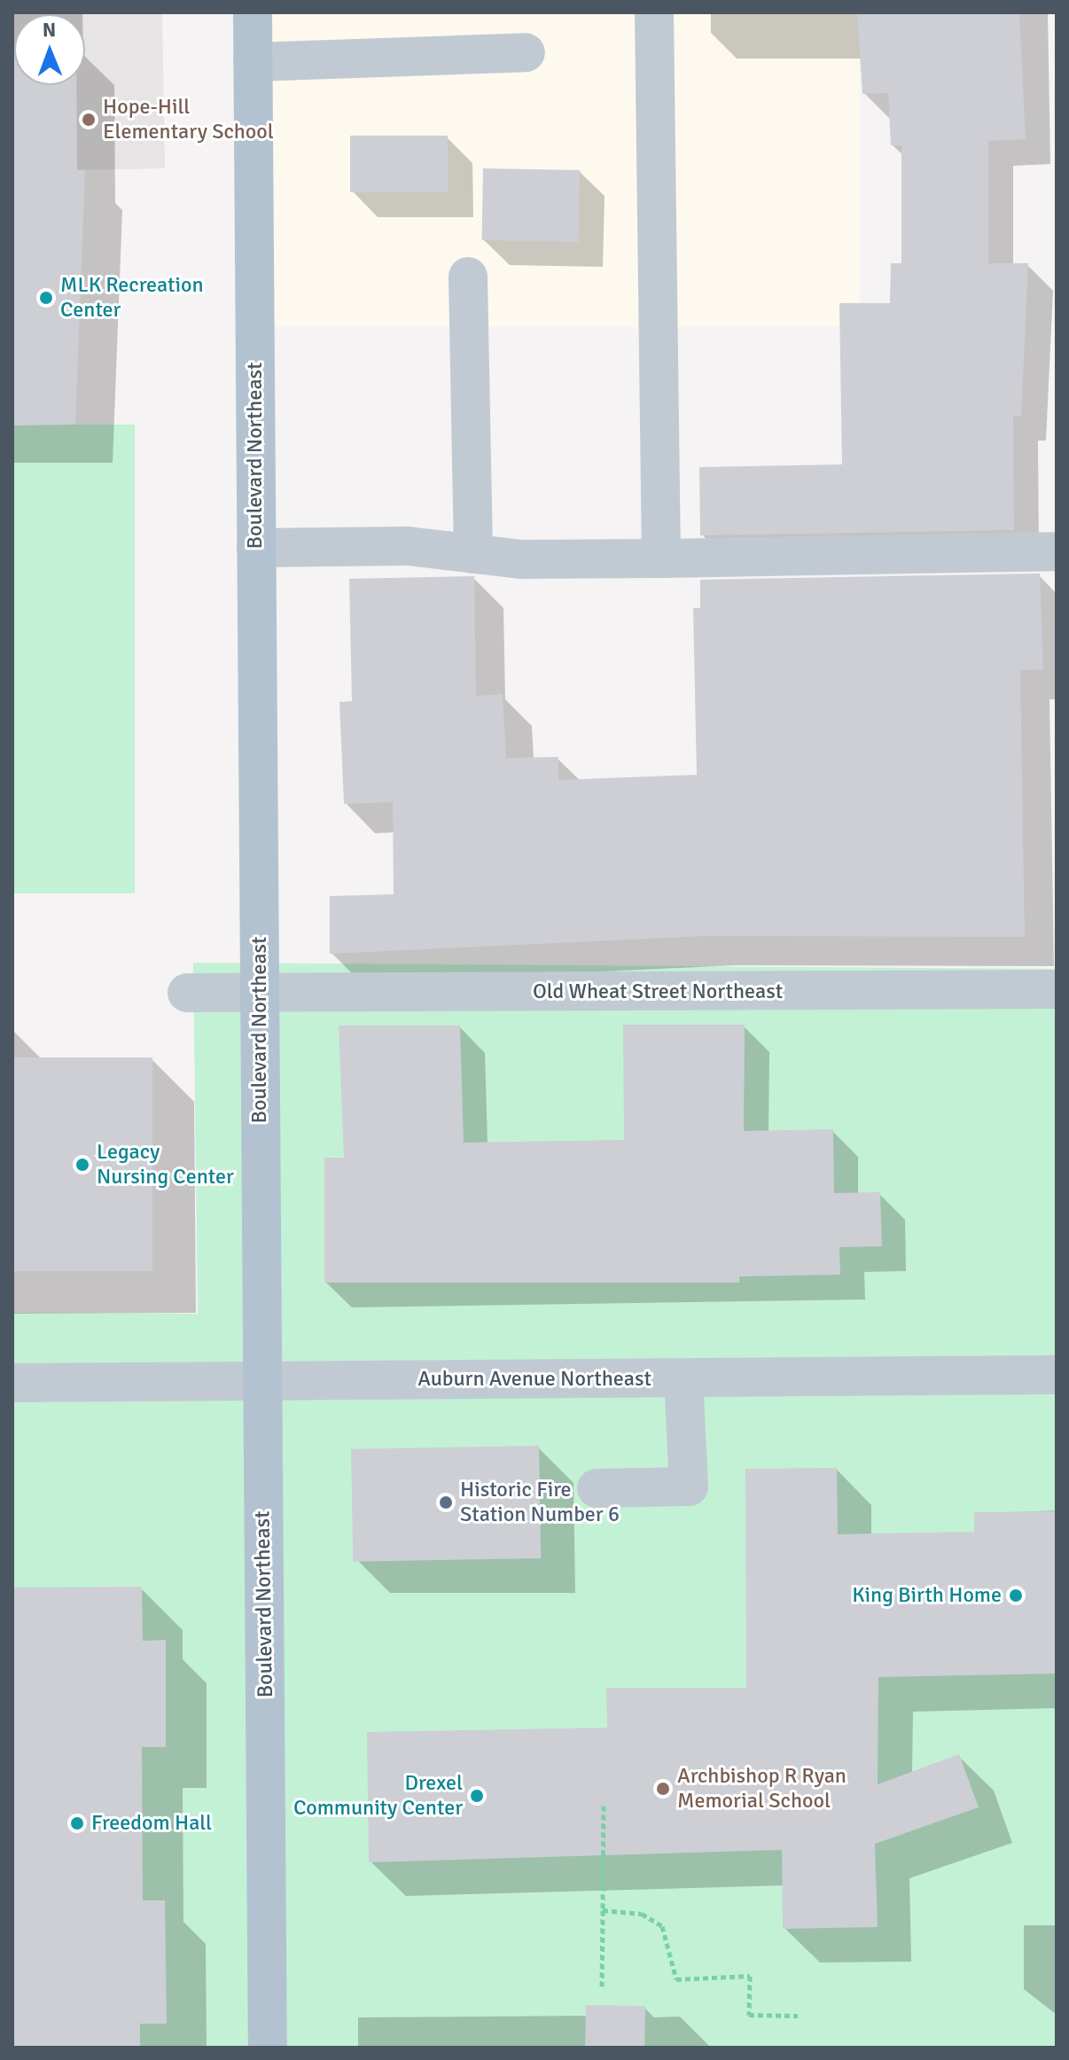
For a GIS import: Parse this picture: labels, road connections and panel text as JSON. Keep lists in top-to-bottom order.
{
  "streets": {
    "main road": ["Boulevard Northeast"],
    "street": ["Old Wheat Street Northeast", "Auburn Avenue Northeast"]
  },
  "crossings": [
    ["Boulevard Northeast", "Old Wheat Street Northeast"],
    ["Boulevard Northeast", "Auburn Avenue Northeast"]
  ],
  "places": [
    "Hope-Hill Elementary School",
    "MLK Recreation Center",
    "Legacy Nursing Center",
    "Historic Fire Station Number 6",
    "King Birth Home",
    "Archbishop R Ryan Memorial School",
    "Drexel Community Center",
    "Freedom Hall"
  ],
  "north": "top"
}
